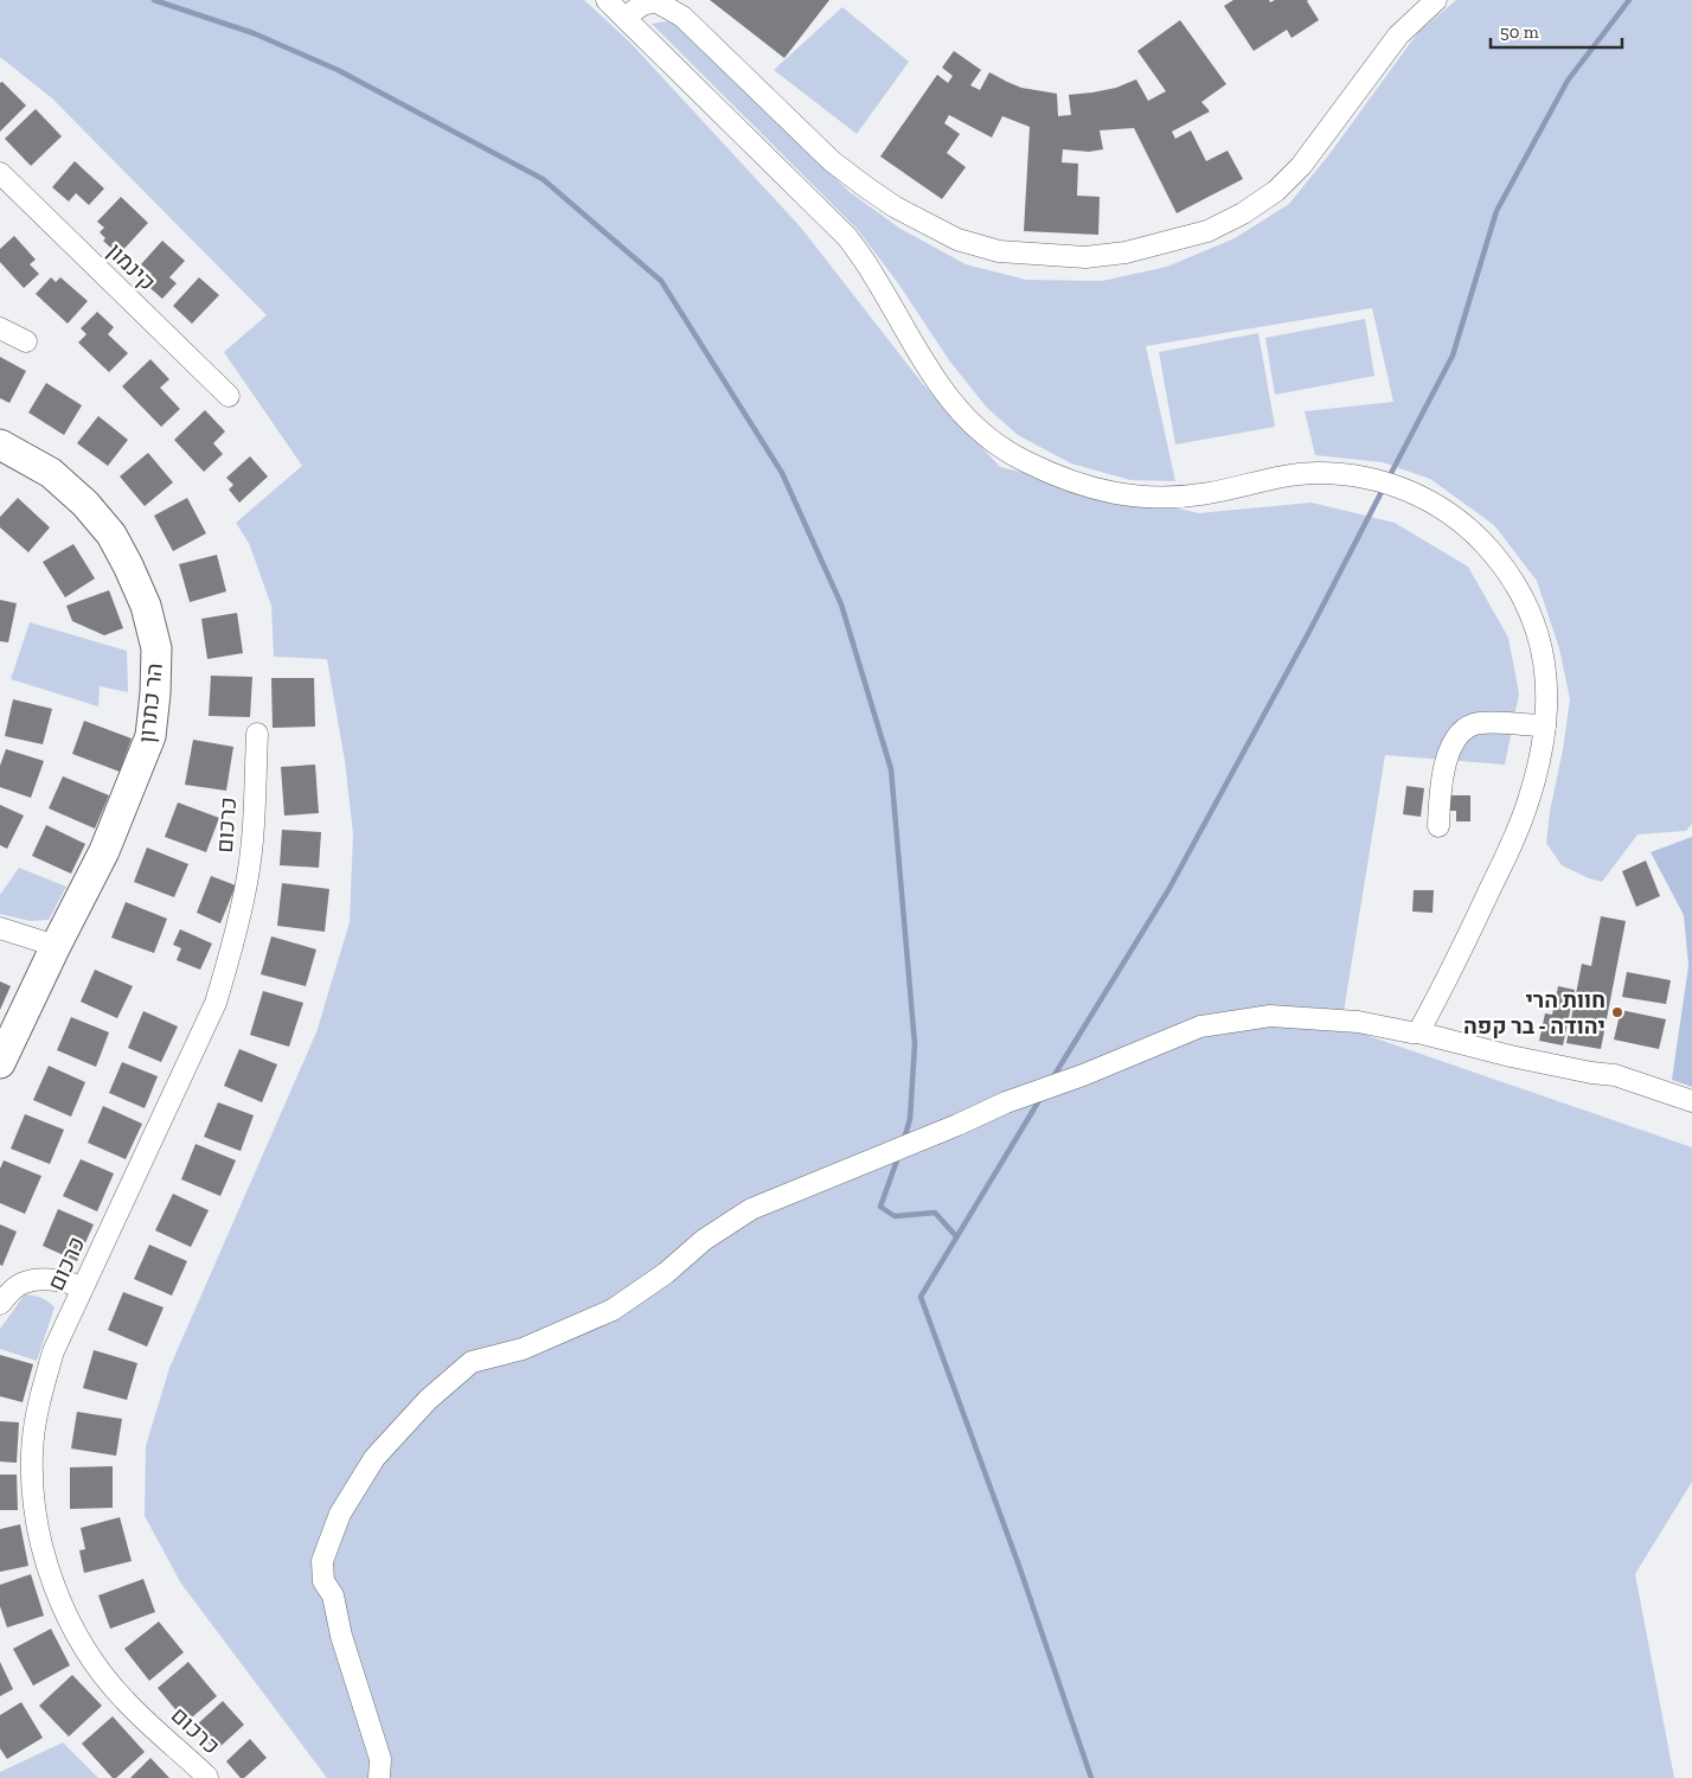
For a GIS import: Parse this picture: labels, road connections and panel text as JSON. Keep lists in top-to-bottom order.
{
  "streets": {
    "street": ["קינמון", "הר כתרון", "כרכום"]
  },
  "places": ["חוות הרי יהודה - בר קפה"],
  "scale_bar": "50 m"
}
